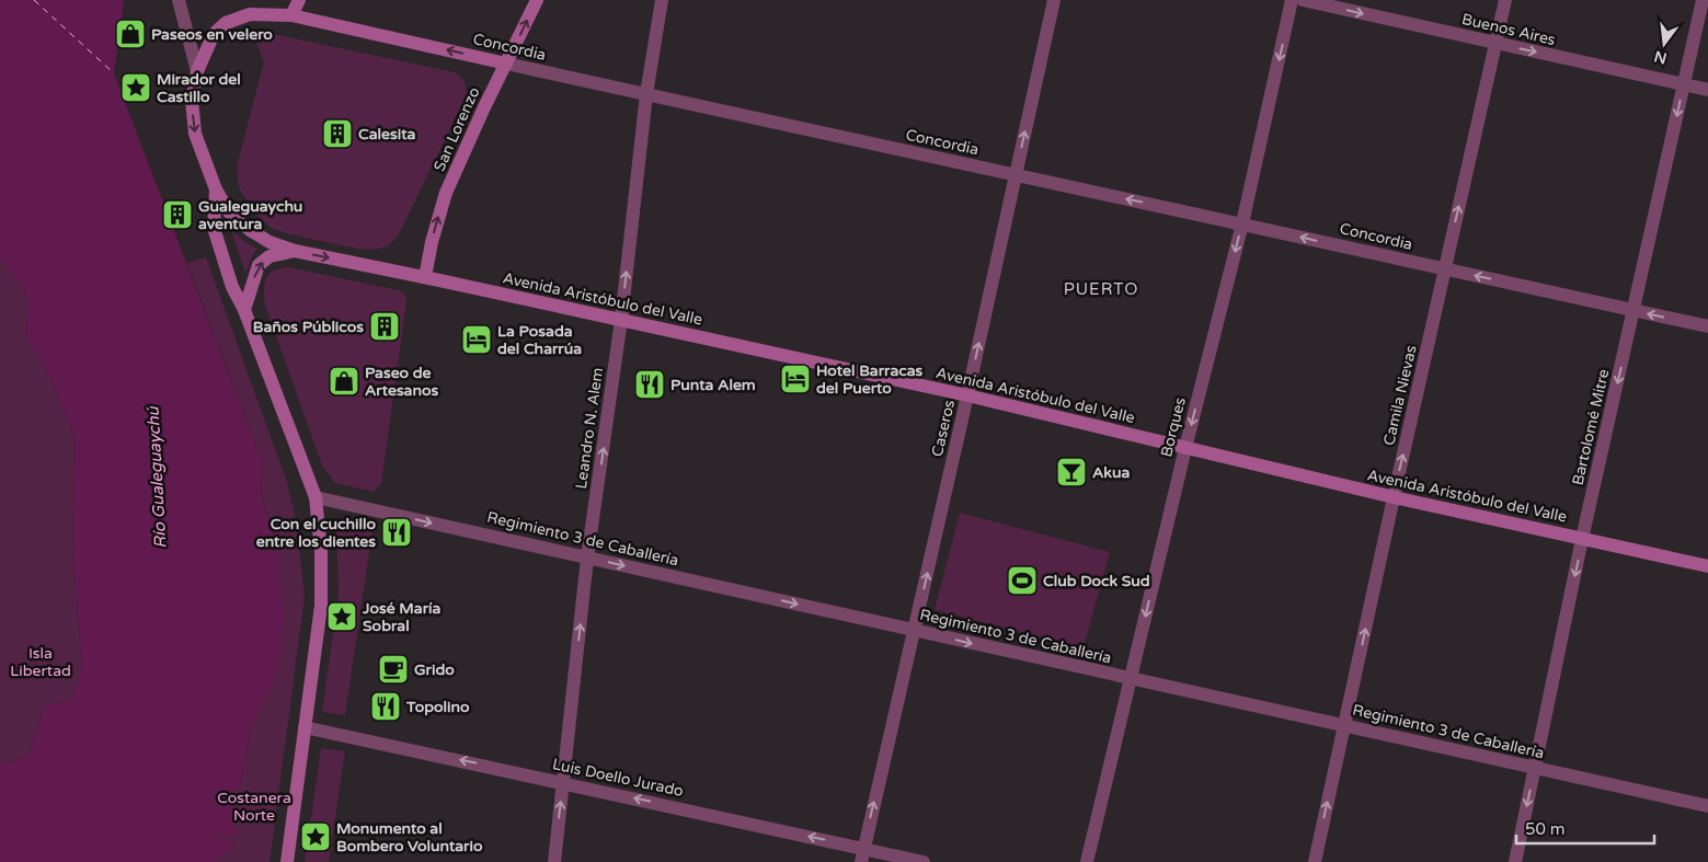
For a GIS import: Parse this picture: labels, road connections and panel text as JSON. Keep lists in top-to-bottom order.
{
  "streets": {
    "main road": ["Concordia", "San Lorenzo", "Avenida Aristóbulo del Valle"],
    "street": [
      "Buenos Aires",
      "Camila Nievas",
      "Borques",
      "Bartolomé Mitre",
      "Leandro N. Alem",
      "Caseros",
      "Regimiento 3 de Caballería",
      "Luis Doello Jurado"
    ]
  },
  "crossings": [
    ["Buenos Aires", "Camila Nievas"],
    ["Buenos Aires", "Bartolomé Mitre"],
    ["Concordia", "San Lorenzo"],
    ["Concordia", "Avenida Aristóbulo del Valle"],
    ["Concordia", "Camila Nievas"],
    ["Concordia", "Borques"],
    ["Concordia", "Bartolomé Mitre"],
    ["Concordia", "Leandro N. Alem"],
    ["Concordia", "Caseros"],
    ["San Lorenzo", "Avenida Aristóbulo del Valle"],
    ["Avenida Aristóbulo del Valle", "Camila Nievas"],
    ["Avenida Aristóbulo del Valle", "Borques"],
    ["Avenida Aristóbulo del Valle", "Bartolomé Mitre"],
    ["Avenida Aristóbulo del Valle", "Leandro N. Alem"],
    ["Avenida Aristóbulo del Valle", "Caseros"],
    ["Camila Nievas", "Regimiento 3 de Caballería"],
    ["Borques", "Regimiento 3 de Caballería"],
    ["Bartolomé Mitre", "Regimiento 3 de Caballería"],
    ["Leandro N. Alem", "Regimiento 3 de Caballería"],
    ["Leandro N. Alem", "Luis Doello Jurado"],
    ["Caseros", "Regimiento 3 de Caballería"],
    ["Caseros", "Luis Doello Jurado"]
  ],
  "one_way": [
    "Buenos Aires",
    "Concordia",
    "San Lorenzo",
    "Camila Nievas",
    "Borques",
    "Bartolomé Mitre",
    "Leandro N. Alem",
    "Caseros",
    "Regimiento 3 de Caballería",
    "Luis Doello Jurado"
  ],
  "districts": ["PUERTO"],
  "water": ["Río Gualeguaychú"],
  "parks": ["Isla Libertad", "Costanera Norte"],
  "places": {
    "shop": ["Paseos en velero", "Paseo de Artesanos"],
    "place": ["Mirador del Castillo", "José María Sobral", "Monumento al Bombero Voluntario"],
    "building": ["Calesita", "Gualeguaychu aventura", "Baños Públicos"],
    "hotel": ["La Posada del Charrúa", "Hotel Barracas del Puerto"],
    "restaurant": ["Punta Alem", "Con el cuchillo entre los dientes", "Topolino"],
    "bar": ["Akua"],
    "sports": ["Club Dock Sud"],
    "cafe": ["Grido"]
  },
  "scale_bar": "50 m",
  "north": "bottom"
}
